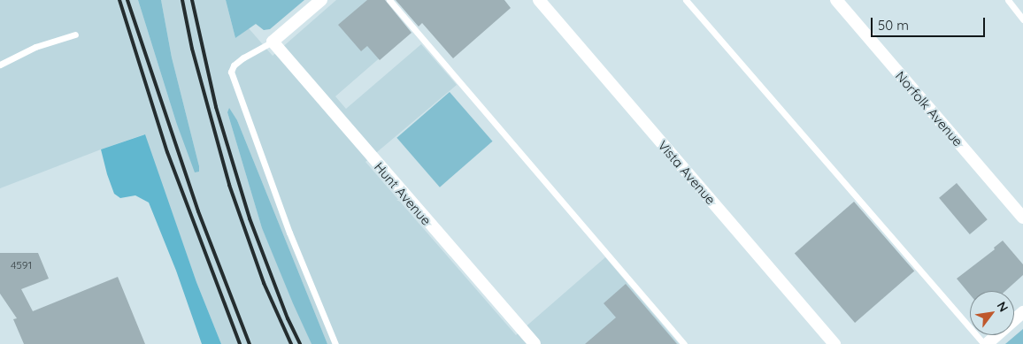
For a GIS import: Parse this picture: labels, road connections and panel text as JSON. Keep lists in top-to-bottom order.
{
  "streets": {
    "street": ["Norfolk Avenue", "Vista Avenue", "Hunt Avenue"]
  },
  "house_numbers": ["4591"],
  "scale_bar": "50 m",
  "north": "top right"
}
